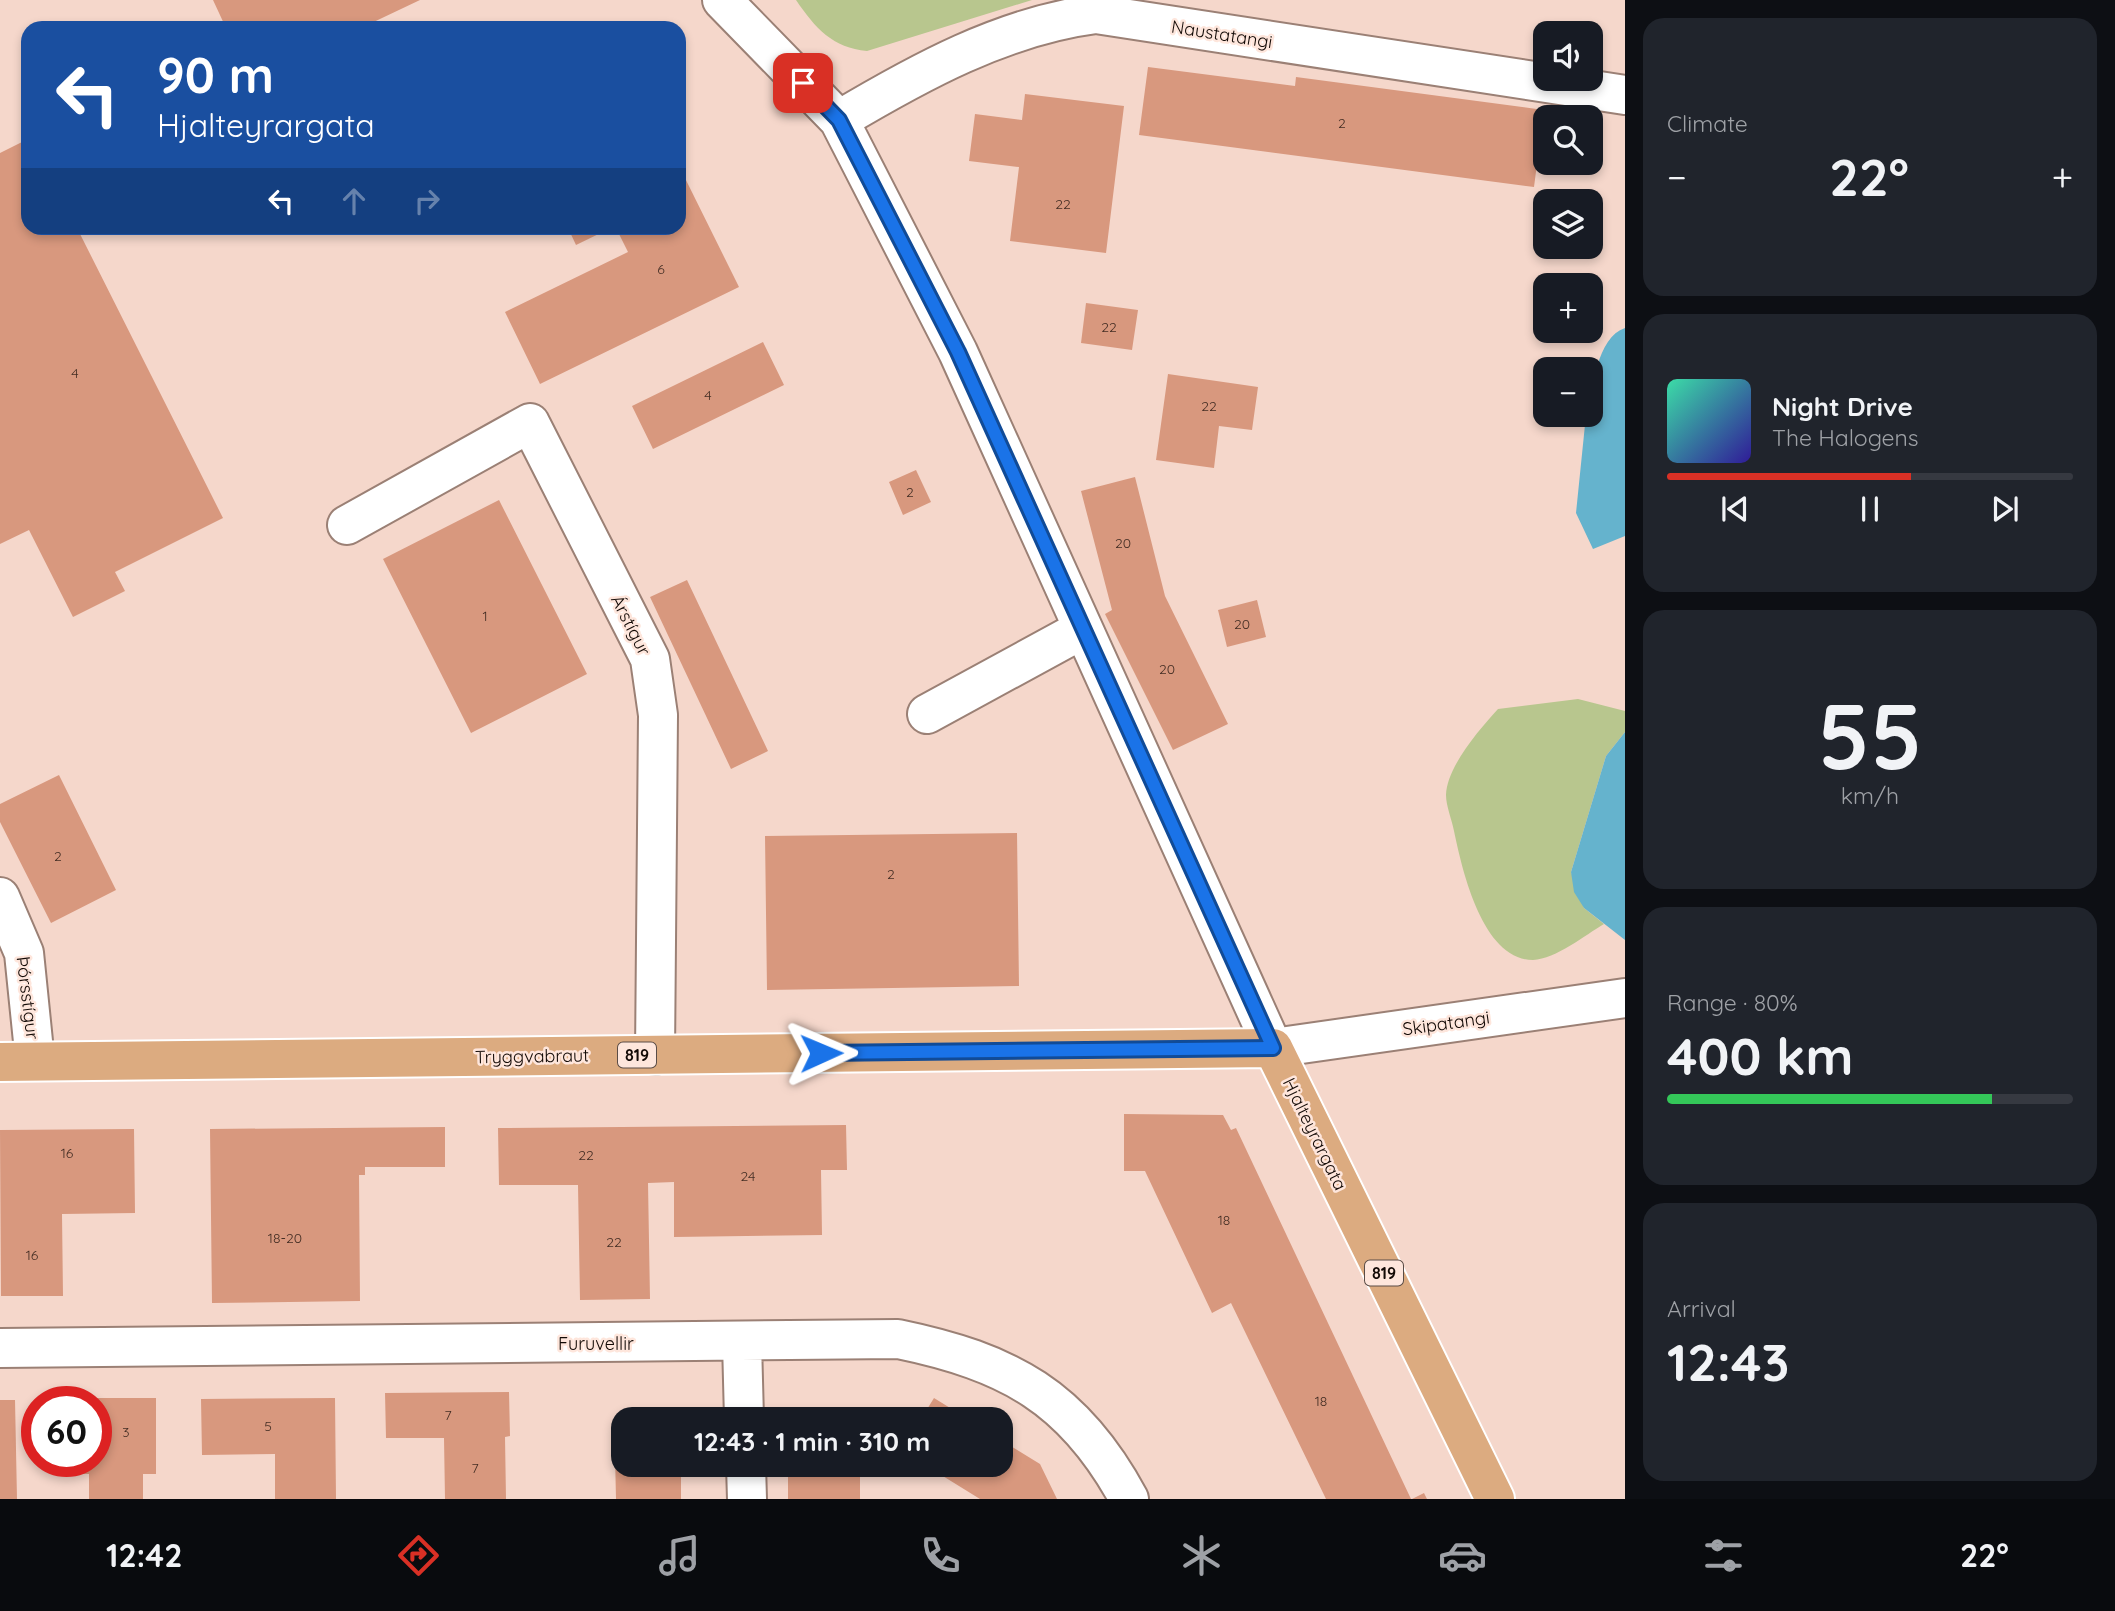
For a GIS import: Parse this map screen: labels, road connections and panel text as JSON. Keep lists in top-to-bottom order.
{
  "streets": {
    "main road": ["819", "Tryggvabraut", "Hjalteyrargata"],
    "street": [
      "Naustatangi",
      "Árstígur",
      "Þórsstígur",
      "Skipatangi",
      "Furuvellir"
    ]
  },
  "crossings": [
    ["Naustatangi", "Hjalteyrargata"],
    ["Árstígur", "Tryggvabraut"],
    ["Þórsstígur", "Tryggvabraut"],
    ["Skipatangi", "Tryggvabraut"],
    ["Skipatangi", "Hjalteyrargata"],
    ["Tryggvabraut", "Hjalteyrargata"]
  ],
  "house_numbers": [
    "2",
    "22",
    "6",
    "22",
    "4",
    "4",
    "22",
    "2",
    "20",
    "1",
    "20",
    "20",
    "2",
    "2",
    "16",
    "22",
    "24",
    "18",
    "18-20",
    "22",
    "16",
    "18",
    "7",
    "5",
    "3",
    "7"
  ],
  "page": {
    "tile": [
      "Climate",
      ["55", "km/h"],
      ["Range · 80%", "400 km"],
      ["Arrival", "12:43"]
    ],
    "map_buttons": ["+", "−"],
    "turn": ["90 m", "Hjalteyrargata"],
    "heat": ["−", "22°", "+"],
    "song": ["Night Drive", "The Halogens"],
    "limit": "60",
    "trip": "12:43 · 1 min · 310 m",
    "tabs": ["12:42", "22°"]
  }
}
